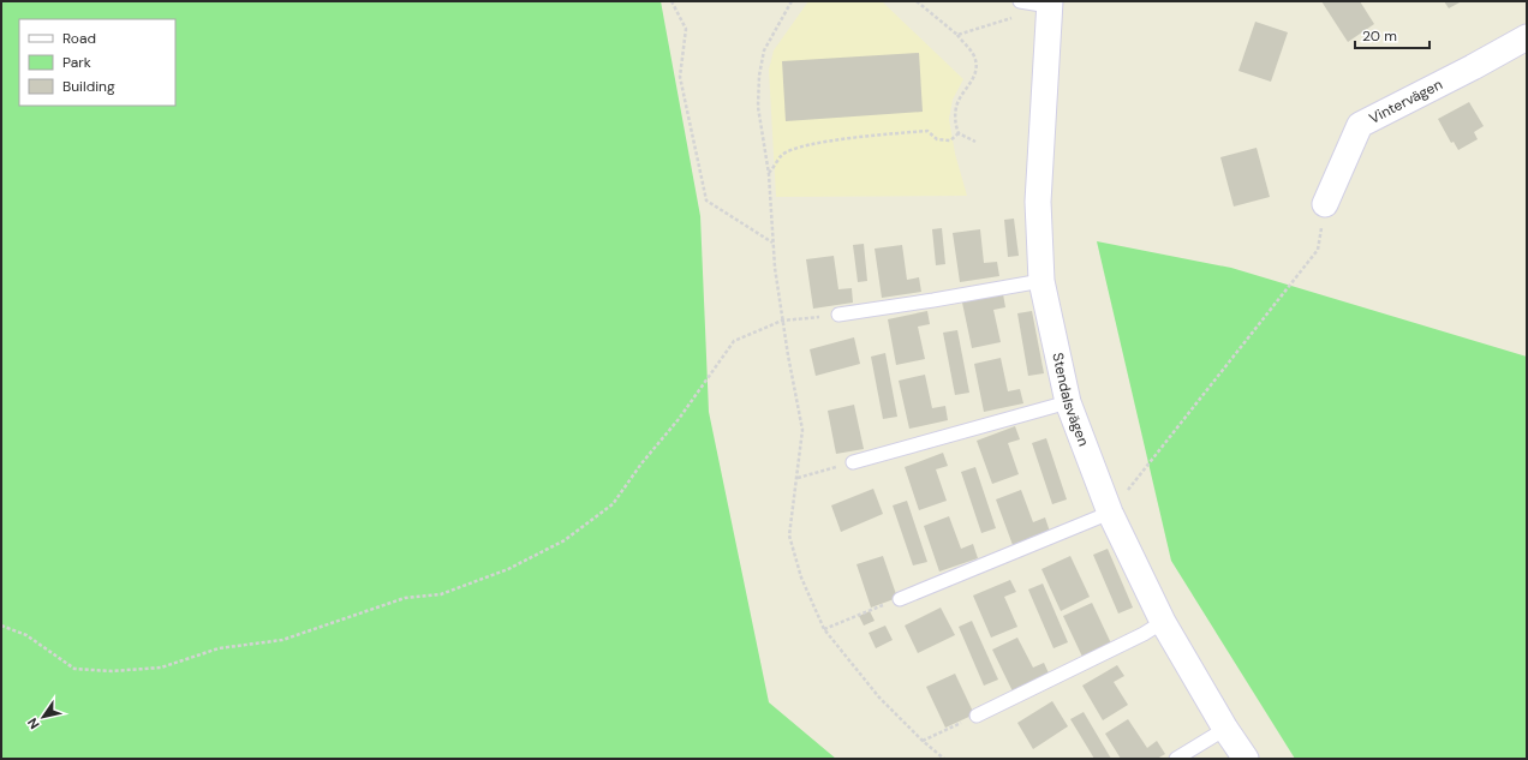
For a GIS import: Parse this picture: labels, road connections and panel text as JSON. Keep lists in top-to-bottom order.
{
  "streets": {
    "street": ["Vintervägen", "Stendalsvägen"]
  },
  "legend": ["Road", "Park", "Building"],
  "scale_bar": "20 m",
  "north": "bottom left"
}
